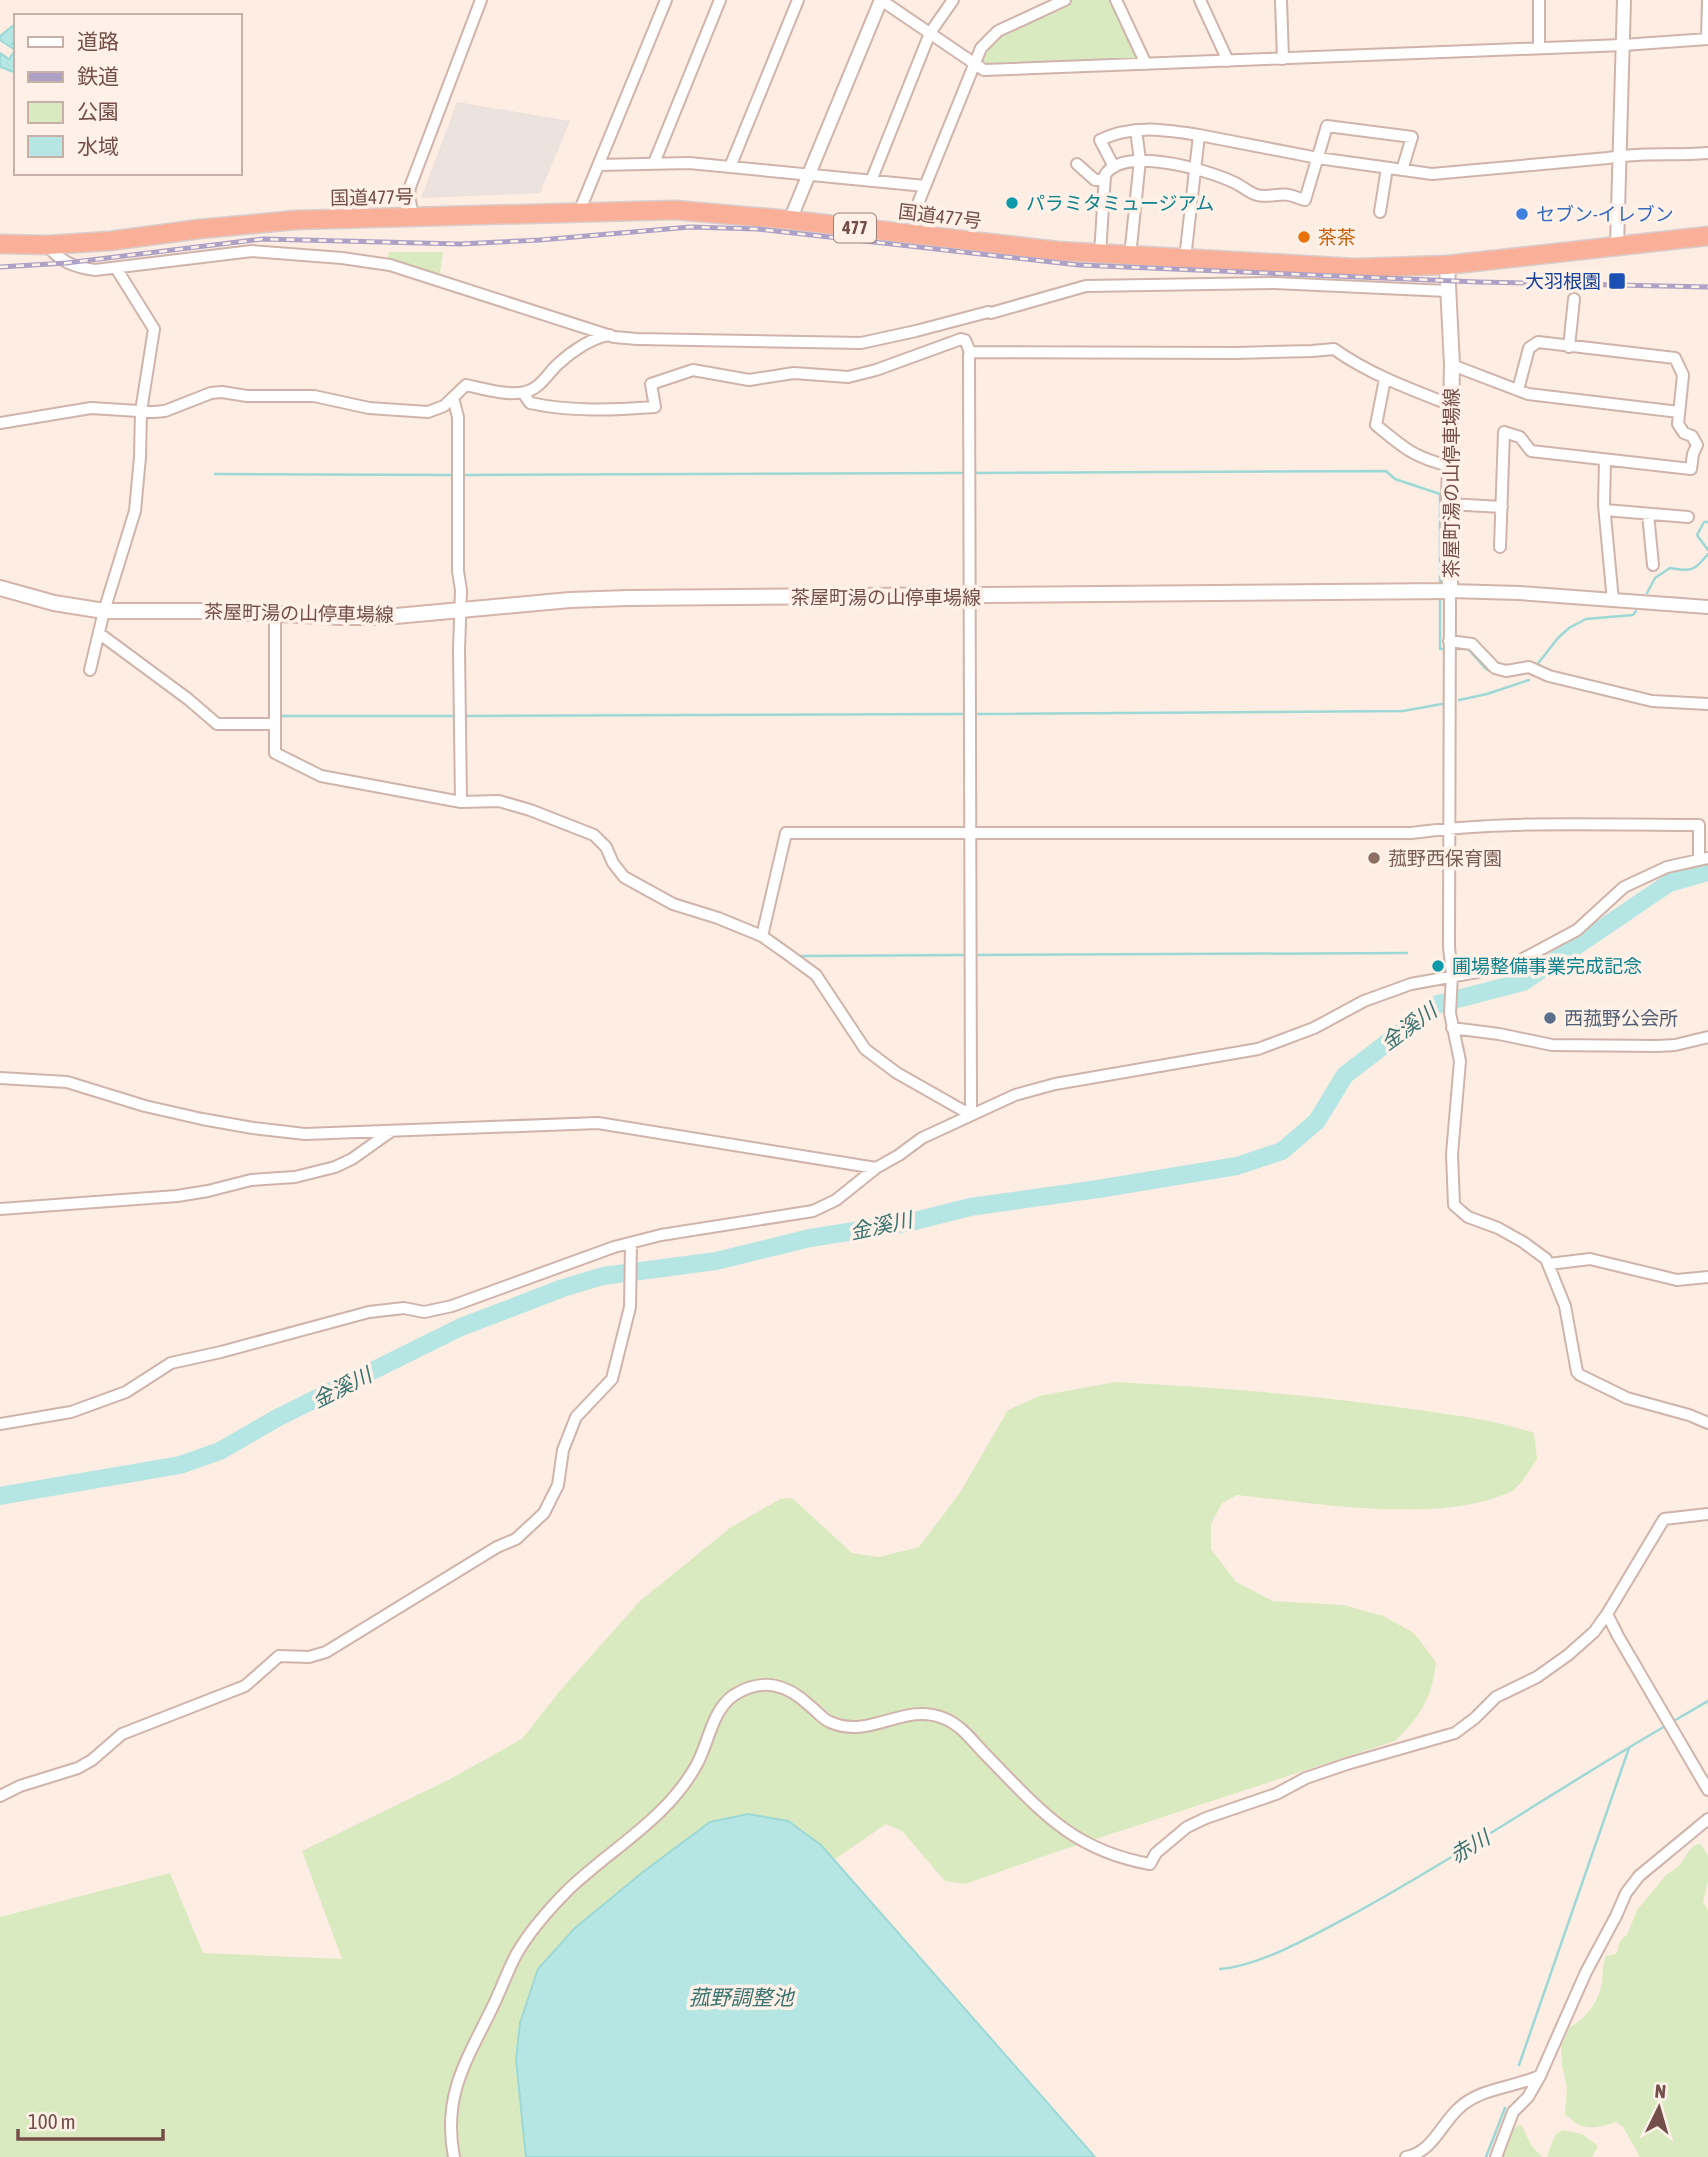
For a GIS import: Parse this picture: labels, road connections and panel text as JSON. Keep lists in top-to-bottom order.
{
  "streets": {
    "highway": ["国道477号", "477"],
    "main road": ["茶屋町湯の山停車場線"]
  },
  "crossings": [
    ["国道477号", "茶屋町湯の山停車場線"]
  ],
  "water": ["金溪川", "赤川", "菰野調整池"],
  "places": {
    "other": [
      "パラミタミュージアム",
      "セブン-イレブン",
      "茶茶",
      "菰野西保育園",
      "圃場整備事業完成記念",
      "西菰野公会所"
    ],
    "transit": ["大羽根園"]
  },
  "legend": [
    "道路",
    "鉄道",
    "公園",
    "水域"
  ],
  "scale_bar": "100 m",
  "north": "top"
}
